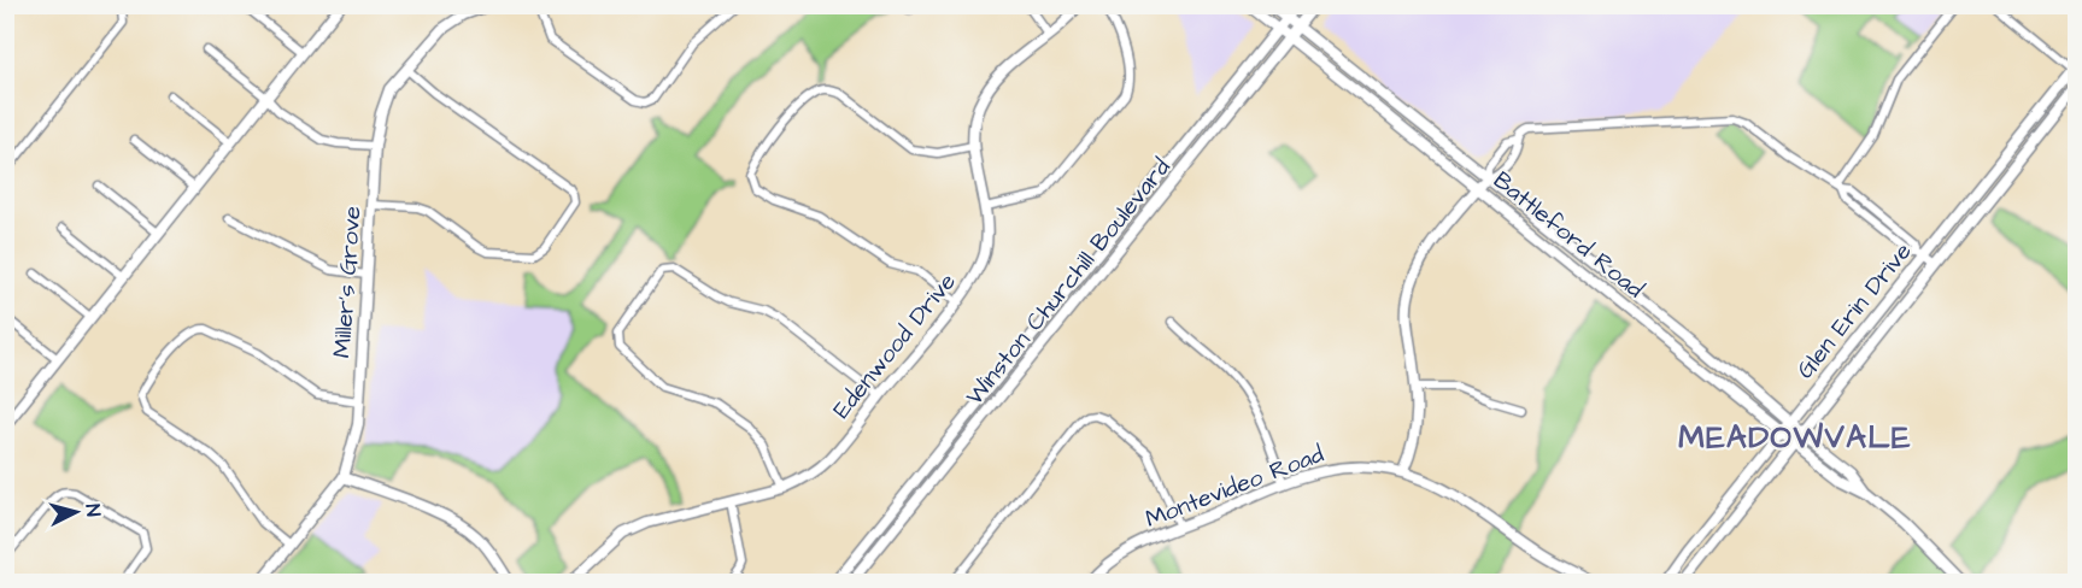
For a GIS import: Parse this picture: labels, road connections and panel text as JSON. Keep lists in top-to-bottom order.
{
  "streets": {
    "street": [
      "Battleford Road",
      "Miller's Grove",
      "Winston Churchill Boulevard",
      "Glen Erin Drive",
      "Edenwood Drive",
      "Montevideo Road"
    ]
  },
  "crossings": [
    ["Battleford Road", "Winston Churchill Boulevard"],
    ["Battleford Road", "Glen Erin Drive"]
  ],
  "districts": ["MEADOWVALE"],
  "north": "right"
}
